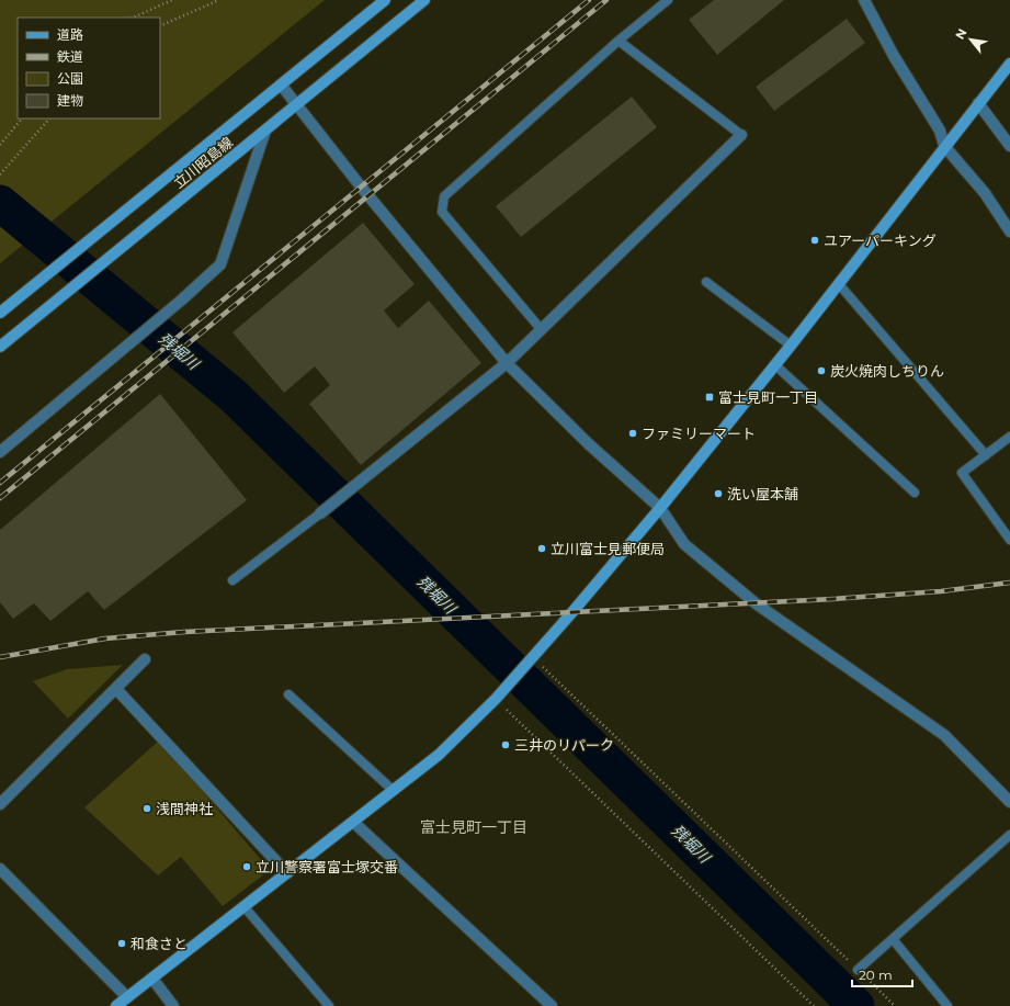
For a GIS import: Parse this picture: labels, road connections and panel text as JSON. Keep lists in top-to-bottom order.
{
  "streets": {
    "main road": ["立川昭島線"]
  },
  "districts": ["富士見町一丁目"],
  "water": ["残堀川"],
  "places": {
    "other": [
      "ユアーパーキング",
      "炭火焼肉しちりん",
      "ファミリーマート",
      "洗い屋本舗",
      "立川富士見郵便局",
      "三井のリパーク",
      "浅間神社",
      "立川警察署富士塚交番",
      "和食さと"
    ],
    "transit": ["富士見町一丁目"]
  },
  "legend": [
    "道路",
    "鉄道",
    "公園",
    "建物"
  ],
  "scale_bar": "20 m",
  "north": "top left"
}
